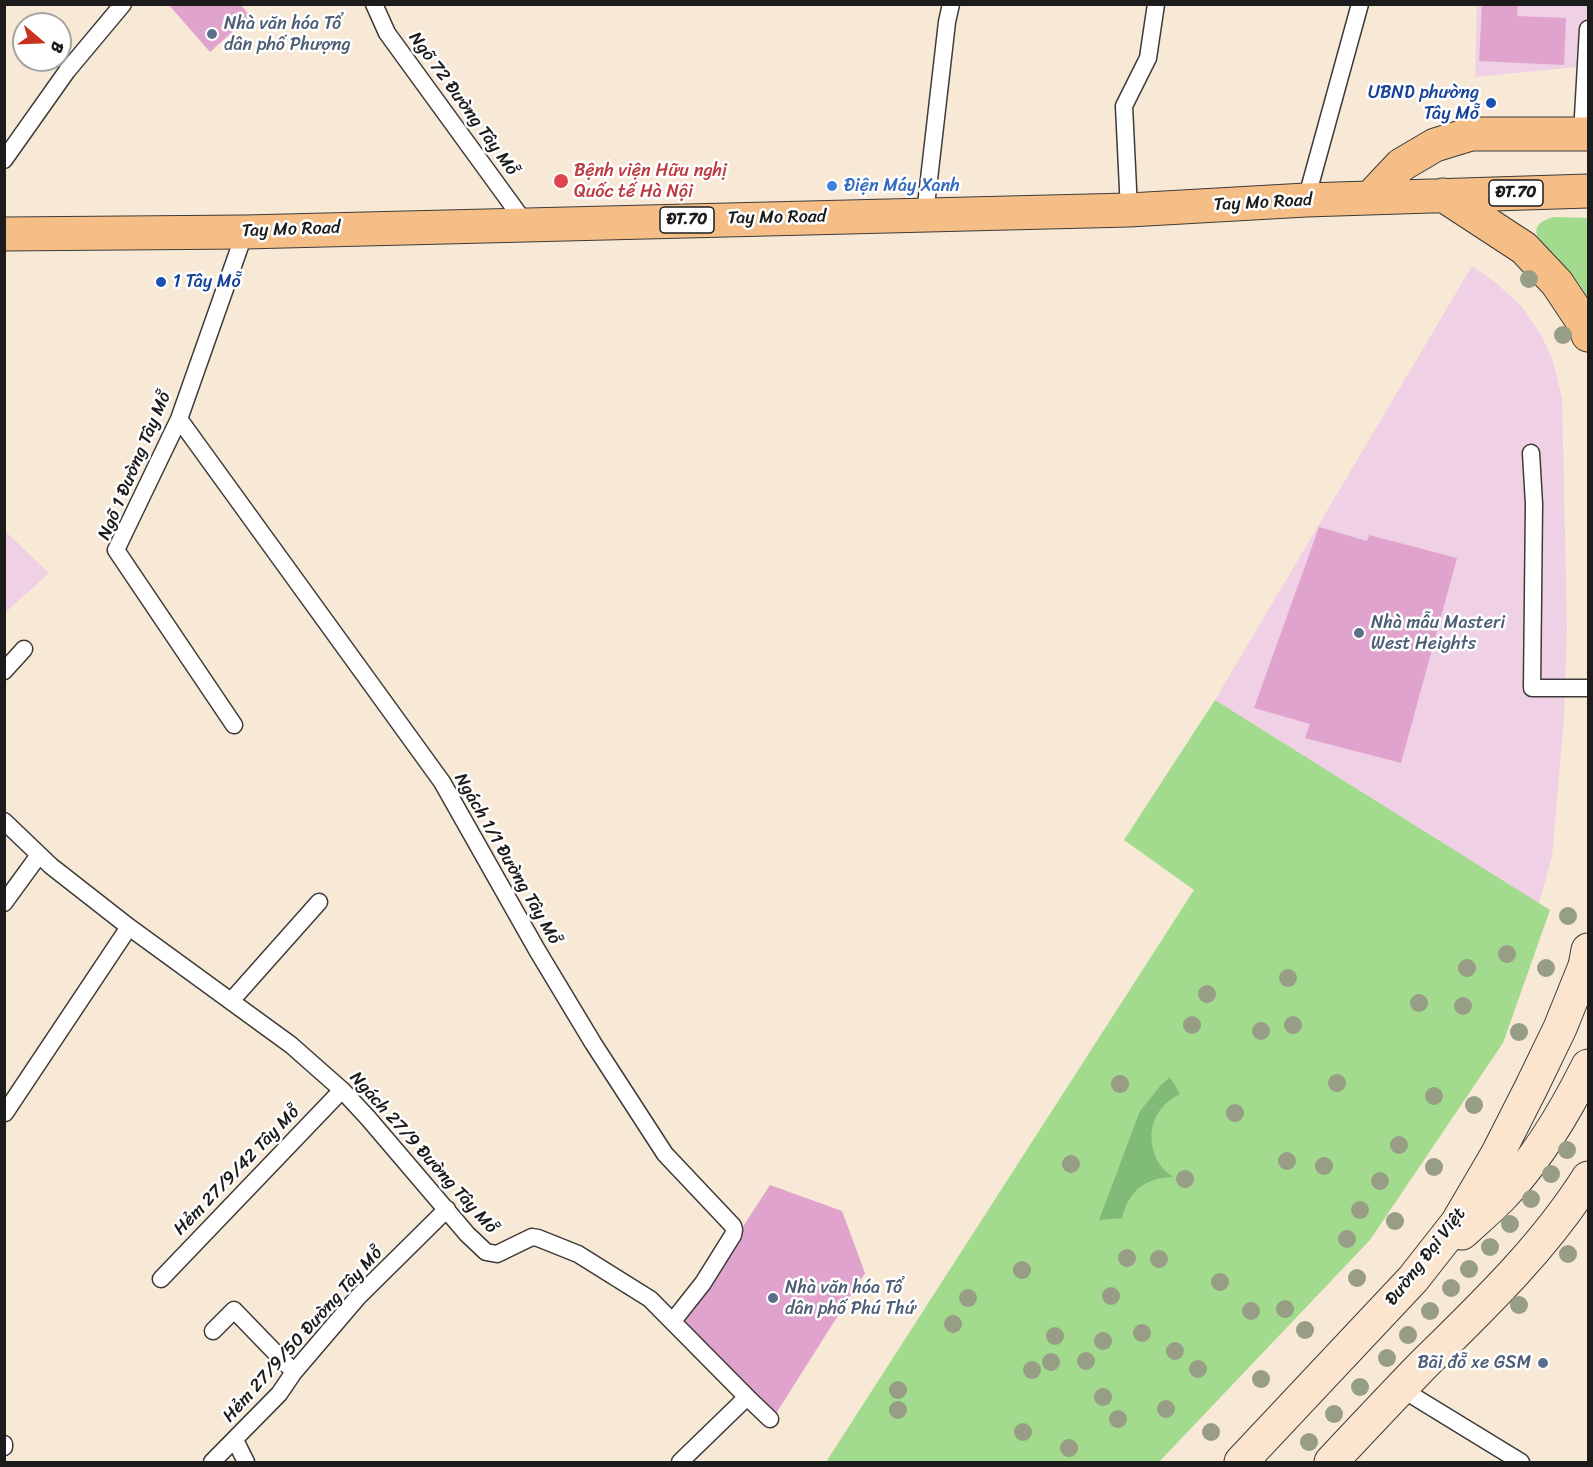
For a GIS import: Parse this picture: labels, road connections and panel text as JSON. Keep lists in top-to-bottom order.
{
  "streets": {
    "main road": ["ĐT.70", "Tay Mo Road"],
    "street": ["Đường Đại Việt"],
    "lane": [
      "Ngõ 72 Đường Tây Mỗ",
      "Ngõ 1 Đường Tây Mỗ",
      "Ngách 1/1 Đường Tây Mỗ",
      "Ngách 27/9 Đường Tây Mỗ",
      "Hẻm 27/9/42 Tây Mỗ",
      "Hẻm 27/9/50 Đường Tây Mỗ"
    ]
  },
  "crossings": [
    ["Ngõ 72 Đường Tây Mỗ", "Tay Mo Road"],
    ["Tay Mo Road", "Ngõ 1 Đường Tây Mỗ"],
    ["Ngõ 1 Đường Tây Mỗ", "Ngách 1/1 Đường Tây Mỗ"],
    ["Ngách 1/1 Đường Tây Mỗ", "Ngách 27/9 Đường Tây Mỗ"],
    ["Ngách 27/9 Đường Tây Mỗ", "Hẻm 27/9/42 Tây Mỗ"],
    ["Ngách 27/9 Đường Tây Mỗ", "Hẻm 27/9/50 Đường Tây Mỗ"]
  ],
  "places": [
    "Nhà văn hóa Tổ dân phố Phượng",
    "UBND phường Tây Mỗ",
    "Bệnh viện Hữu nghị Quốc tế Hà Nội",
    "Điện Máy Xanh",
    "1 Tây Mỗ",
    "Nhà mẫu Masteri West Heights",
    "Nhà văn hóa Tổ dân phố Phú Thứ",
    "Bãi đỗ xe GSM"
  ],
  "north": "right"
}
